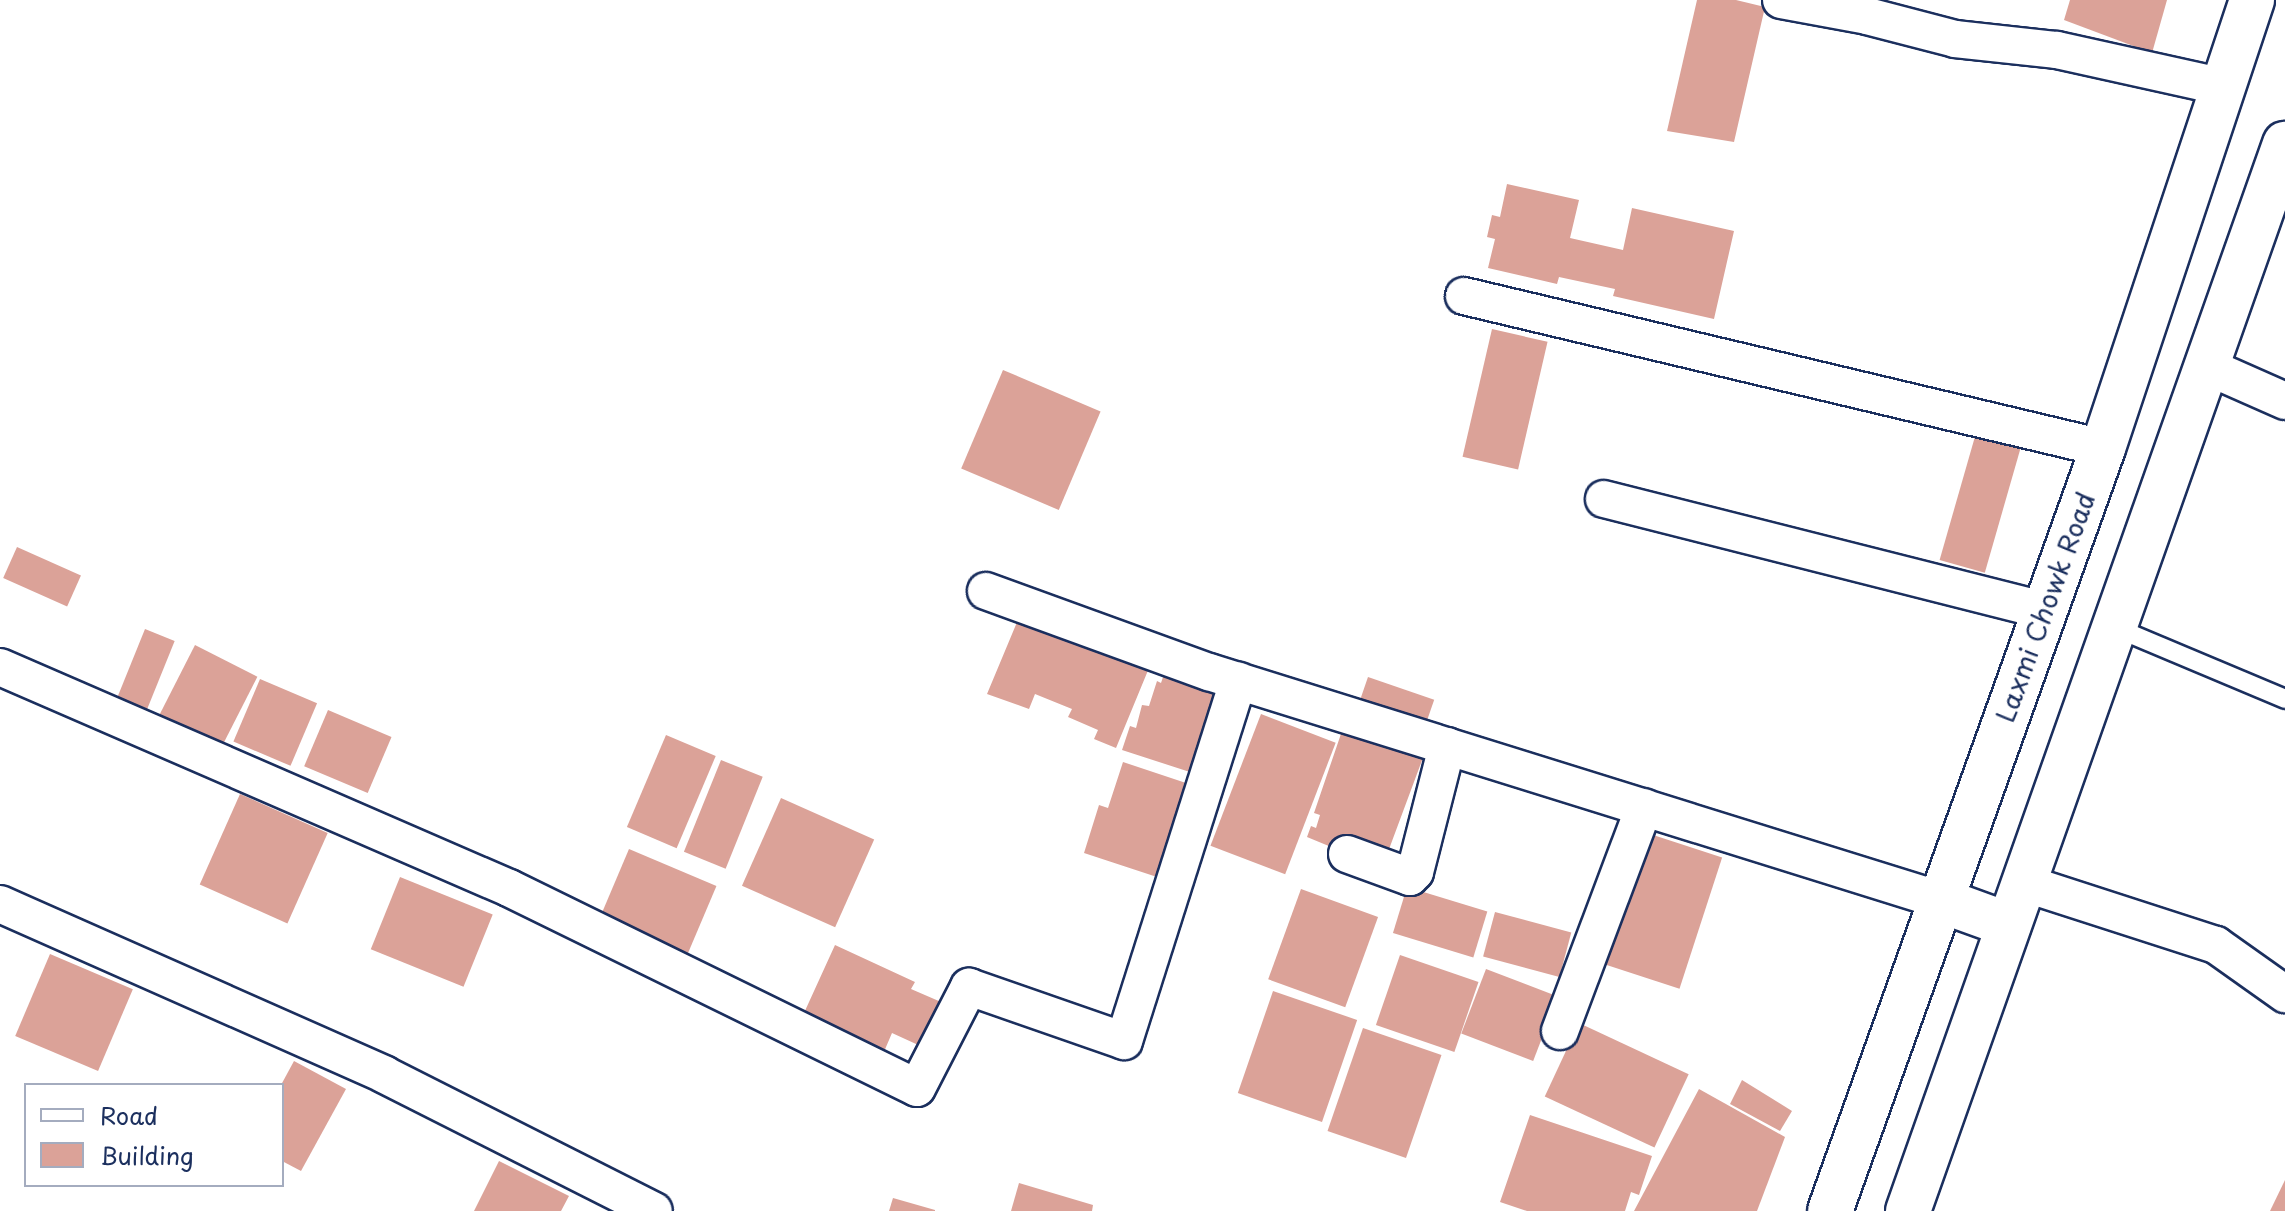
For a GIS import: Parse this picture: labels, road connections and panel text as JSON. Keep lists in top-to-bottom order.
{
  "streets": {
    "main road": ["Laxmi Chowk Road"]
  },
  "legend": ["Road", "Building"]
}
